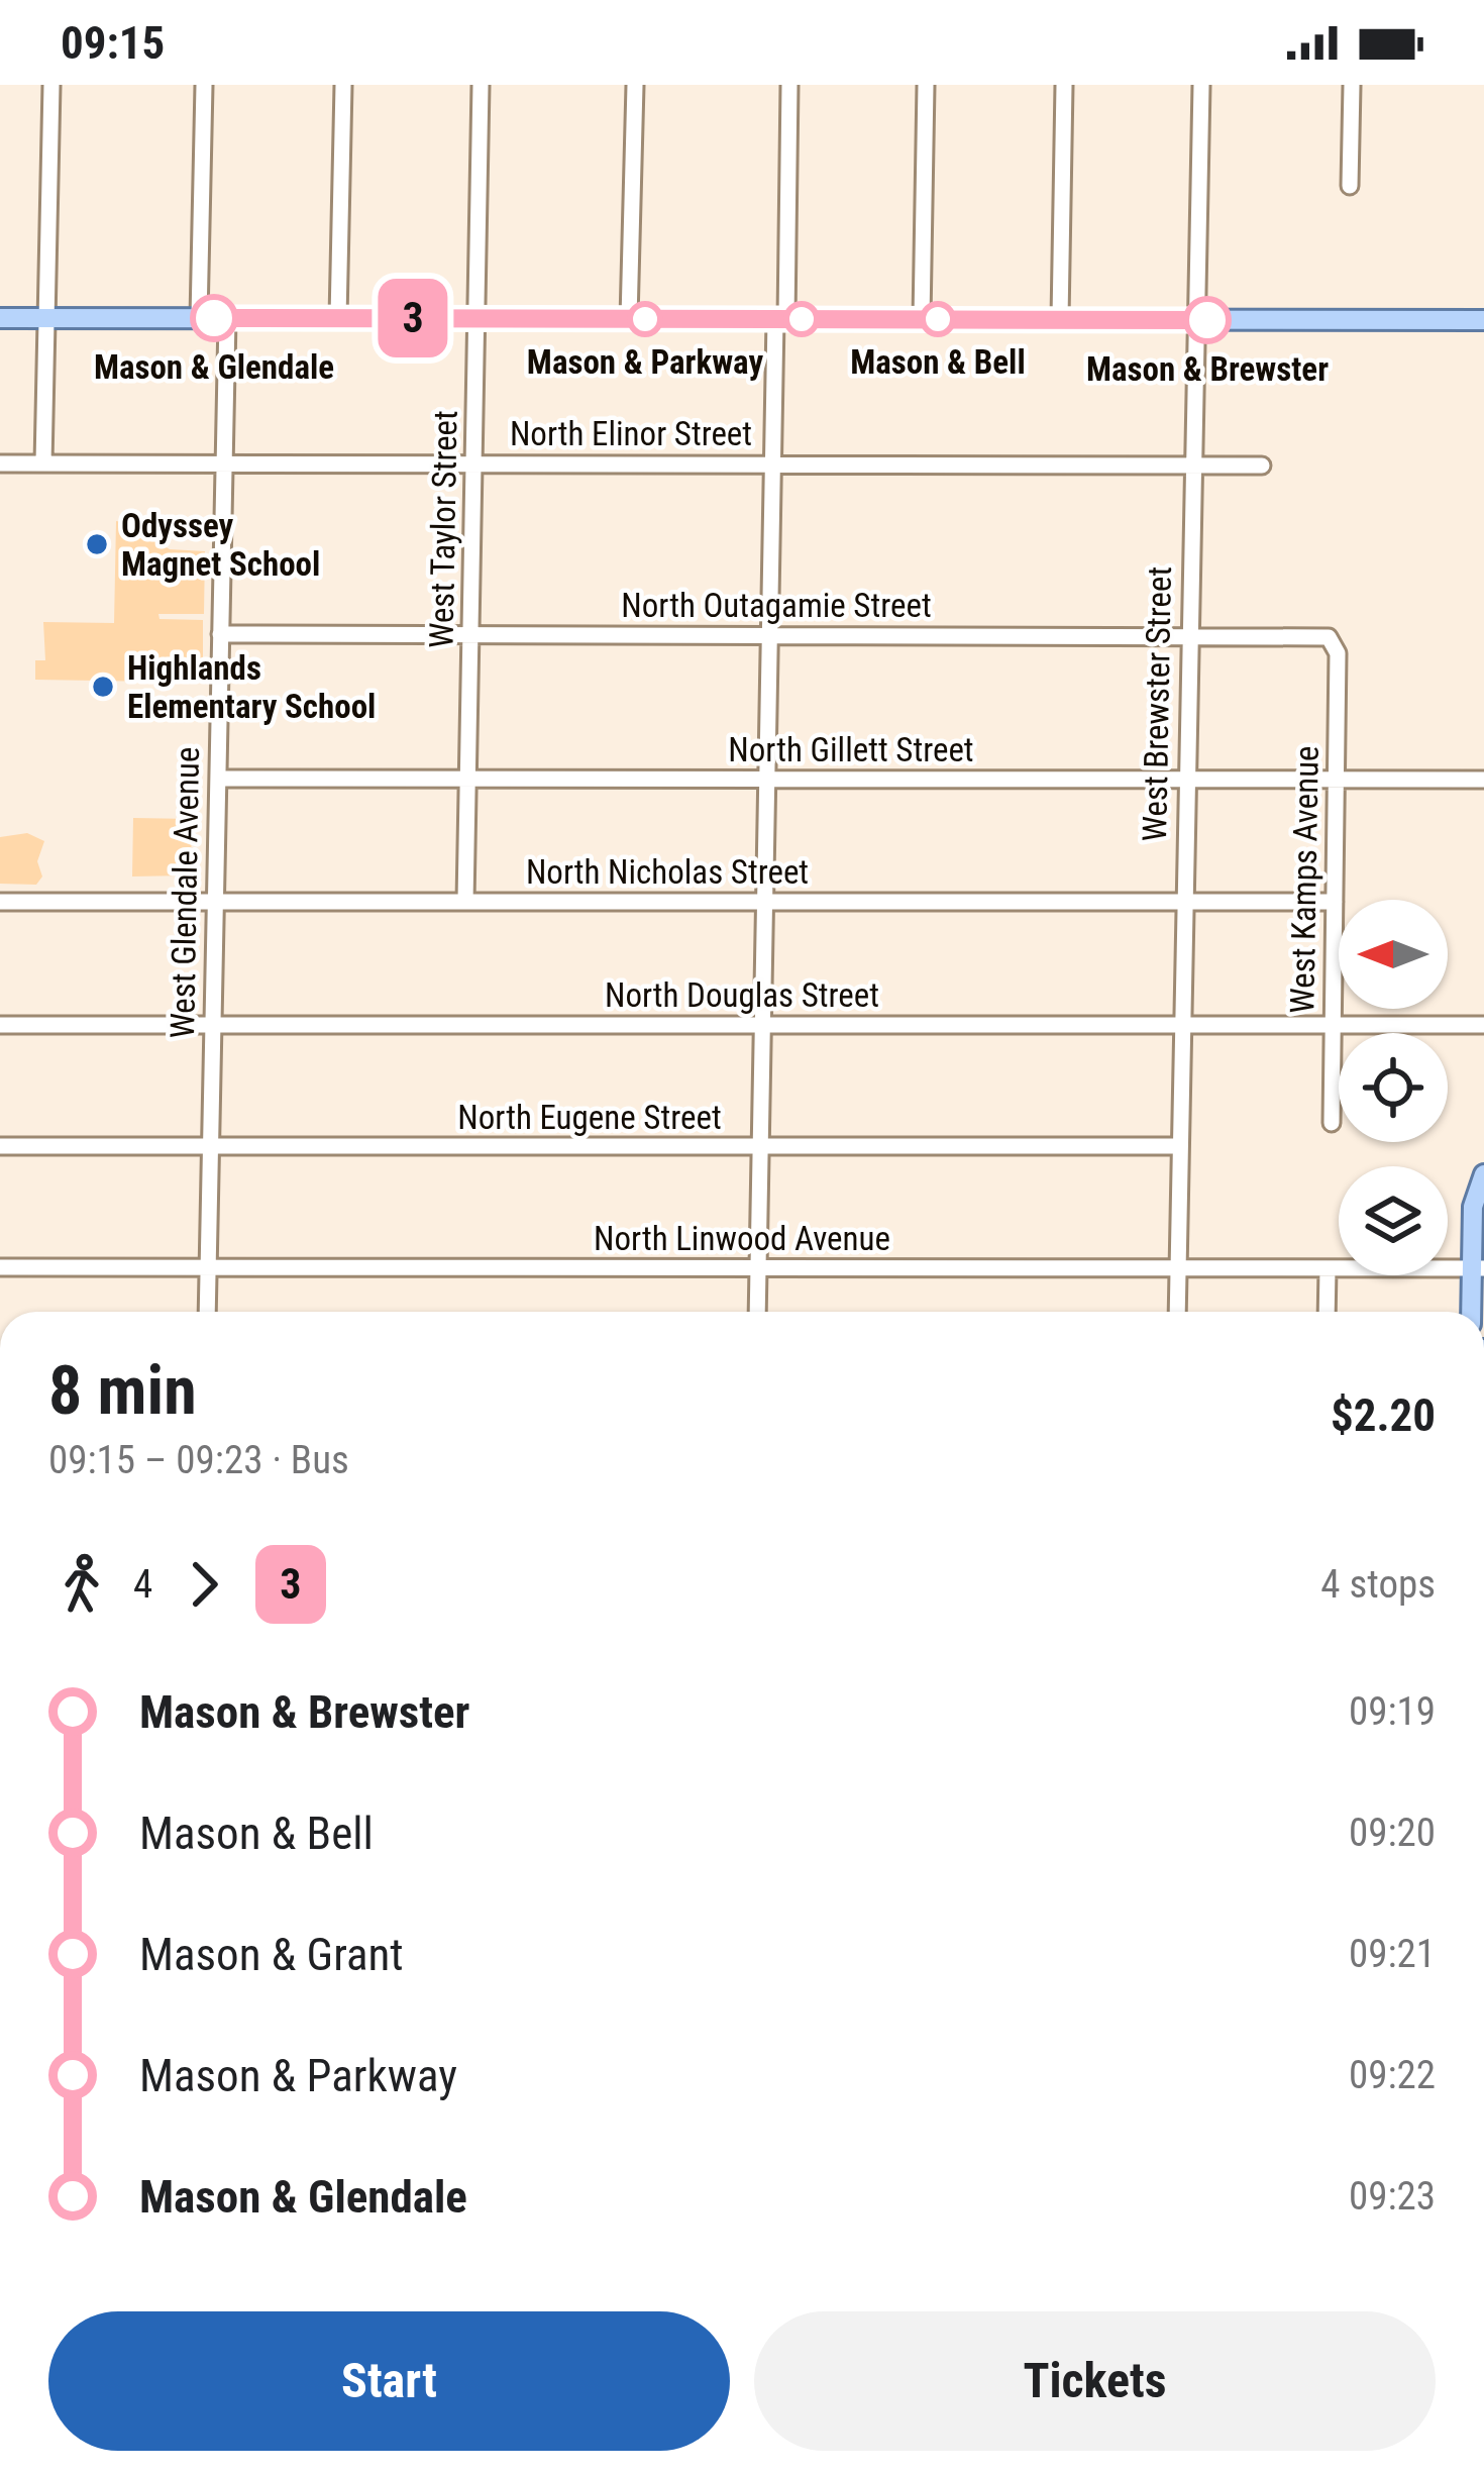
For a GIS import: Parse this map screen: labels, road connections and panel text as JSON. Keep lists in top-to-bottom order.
{
  "streets": {
    "street": [
      "North Elinor Street",
      "West Taylor Street",
      "North Outagamie Street",
      "West Brewster Street",
      "North Gillett Street",
      "North Nicholas Street",
      "West Kamps Avenue",
      "West Glendale Avenue",
      "North Douglas Street",
      "North Eugene Street",
      "North Linwood Avenue"
    ]
  },
  "crossings": [
    ["North Elinor Street", "West Taylor Street"],
    ["North Elinor Street", "West Brewster Street"],
    ["North Elinor Street", "West Glendale Avenue"],
    ["West Taylor Street", "North Outagamie Street"],
    ["West Taylor Street", "North Gillett Street"],
    ["West Taylor Street", "North Nicholas Street"],
    ["North Outagamie Street", "West Brewster Street"],
    ["North Outagamie Street", "West Kamps Avenue"],
    ["North Outagamie Street", "West Glendale Avenue"],
    ["West Brewster Street", "North Gillett Street"],
    ["West Brewster Street", "North Nicholas Street"],
    ["West Brewster Street", "North Douglas Street"],
    ["West Brewster Street", "North Eugene Street"],
    ["West Brewster Street", "North Linwood Avenue"],
    ["North Gillett Street", "West Kamps Avenue"],
    ["North Gillett Street", "West Glendale Avenue"],
    ["North Nicholas Street", "West Kamps Avenue"],
    ["North Nicholas Street", "West Glendale Avenue"],
    ["West Kamps Avenue", "North Douglas Street"],
    ["West Glendale Avenue", "North Douglas Street"],
    ["West Glendale Avenue", "North Eugene Street"],
    ["West Glendale Avenue", "North Linwood Avenue"]
  ],
  "places": [
    "Mason & Glendale",
    "Mason & Parkway",
    "Mason & Bell",
    "Mason & Brewster",
    "Odyssey Magnet School",
    "Highlands Elementary School"
  ],
  "lines": ["bus line 3"],
  "north": "left",
  "page": {
    "status": "09:15",
    "on_map": "3",
    "heading": ["8 min", "09:15 – 09:23 · Bus", "$2.20"],
    "legs": ["4", "3", "4 stops"],
    "list": [
      {
        "name": "Mason & Brewster",
        "value": "09:19"
      },
      {
        "name": "Mason & Bell",
        "value": "09:20"
      },
      {
        "name": "Mason & Grant",
        "value": "09:21"
      },
      {
        "name": "Mason & Parkway",
        "value": "09:22"
      },
      {
        "name": "Mason & Glendale",
        "value": "09:23"
      }
    ],
    "buttons": ["Start", "Tickets"]
  }
}
